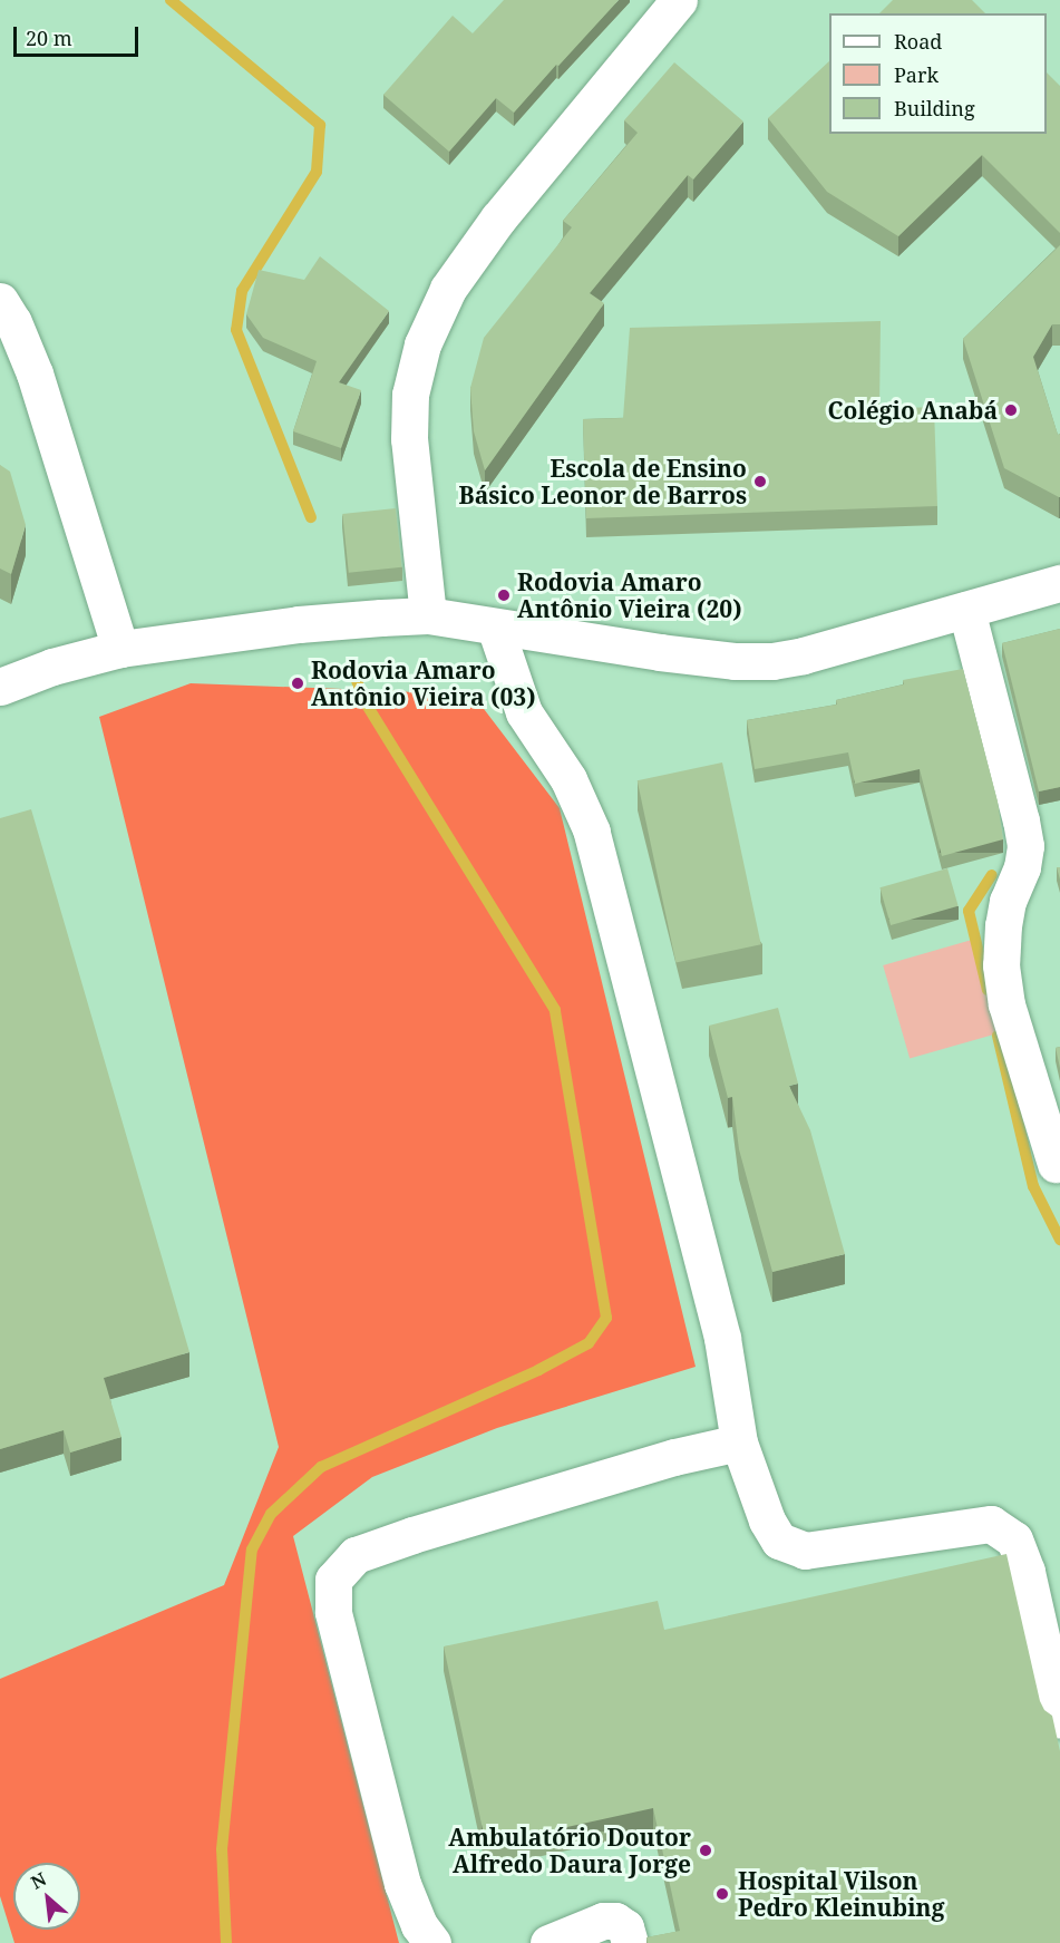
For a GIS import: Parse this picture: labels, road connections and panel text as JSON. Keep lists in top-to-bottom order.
{
  "places": [
    "Colégio Anabá",
    "Escola de Ensino Básico Leonor de Barros",
    "Rodovia Amaro Antônio Vieira (20)",
    "Rodovia Amaro Antônio Vieira (03)",
    "Ambulatório Doutor Alfredo Daura Jorge",
    "Hospital Vilson Pedro Kleinubing"
  ],
  "legend": ["Road", "Park", "Building"],
  "scale_bar": "20 m",
  "north": "top left"
}
